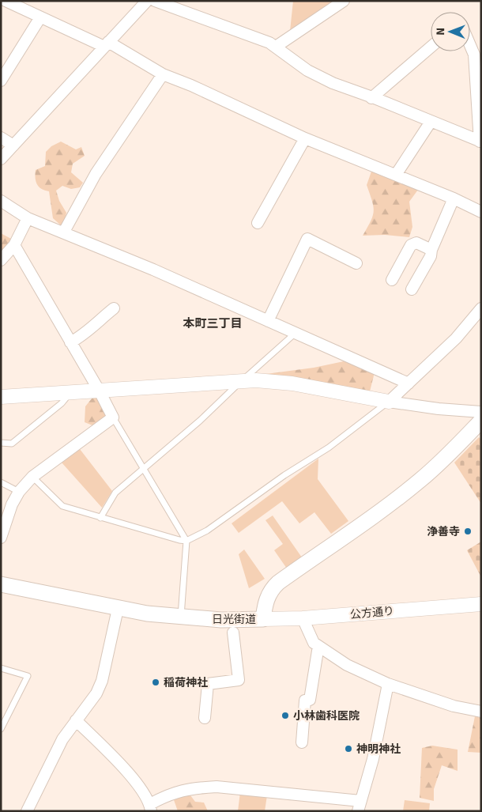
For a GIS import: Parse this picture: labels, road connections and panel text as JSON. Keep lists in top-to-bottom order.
{
  "streets": {
    "main road": ["日光街道"],
    "street": ["公方通り"]
  },
  "crossings": [
    ["公方通り", "日光街道"]
  ],
  "districts": ["本町三丁目"],
  "places": [
    "浄善寺",
    "稲荷神社",
    "小林歯科医院",
    "神明神社"
  ],
  "north": "left"
}
